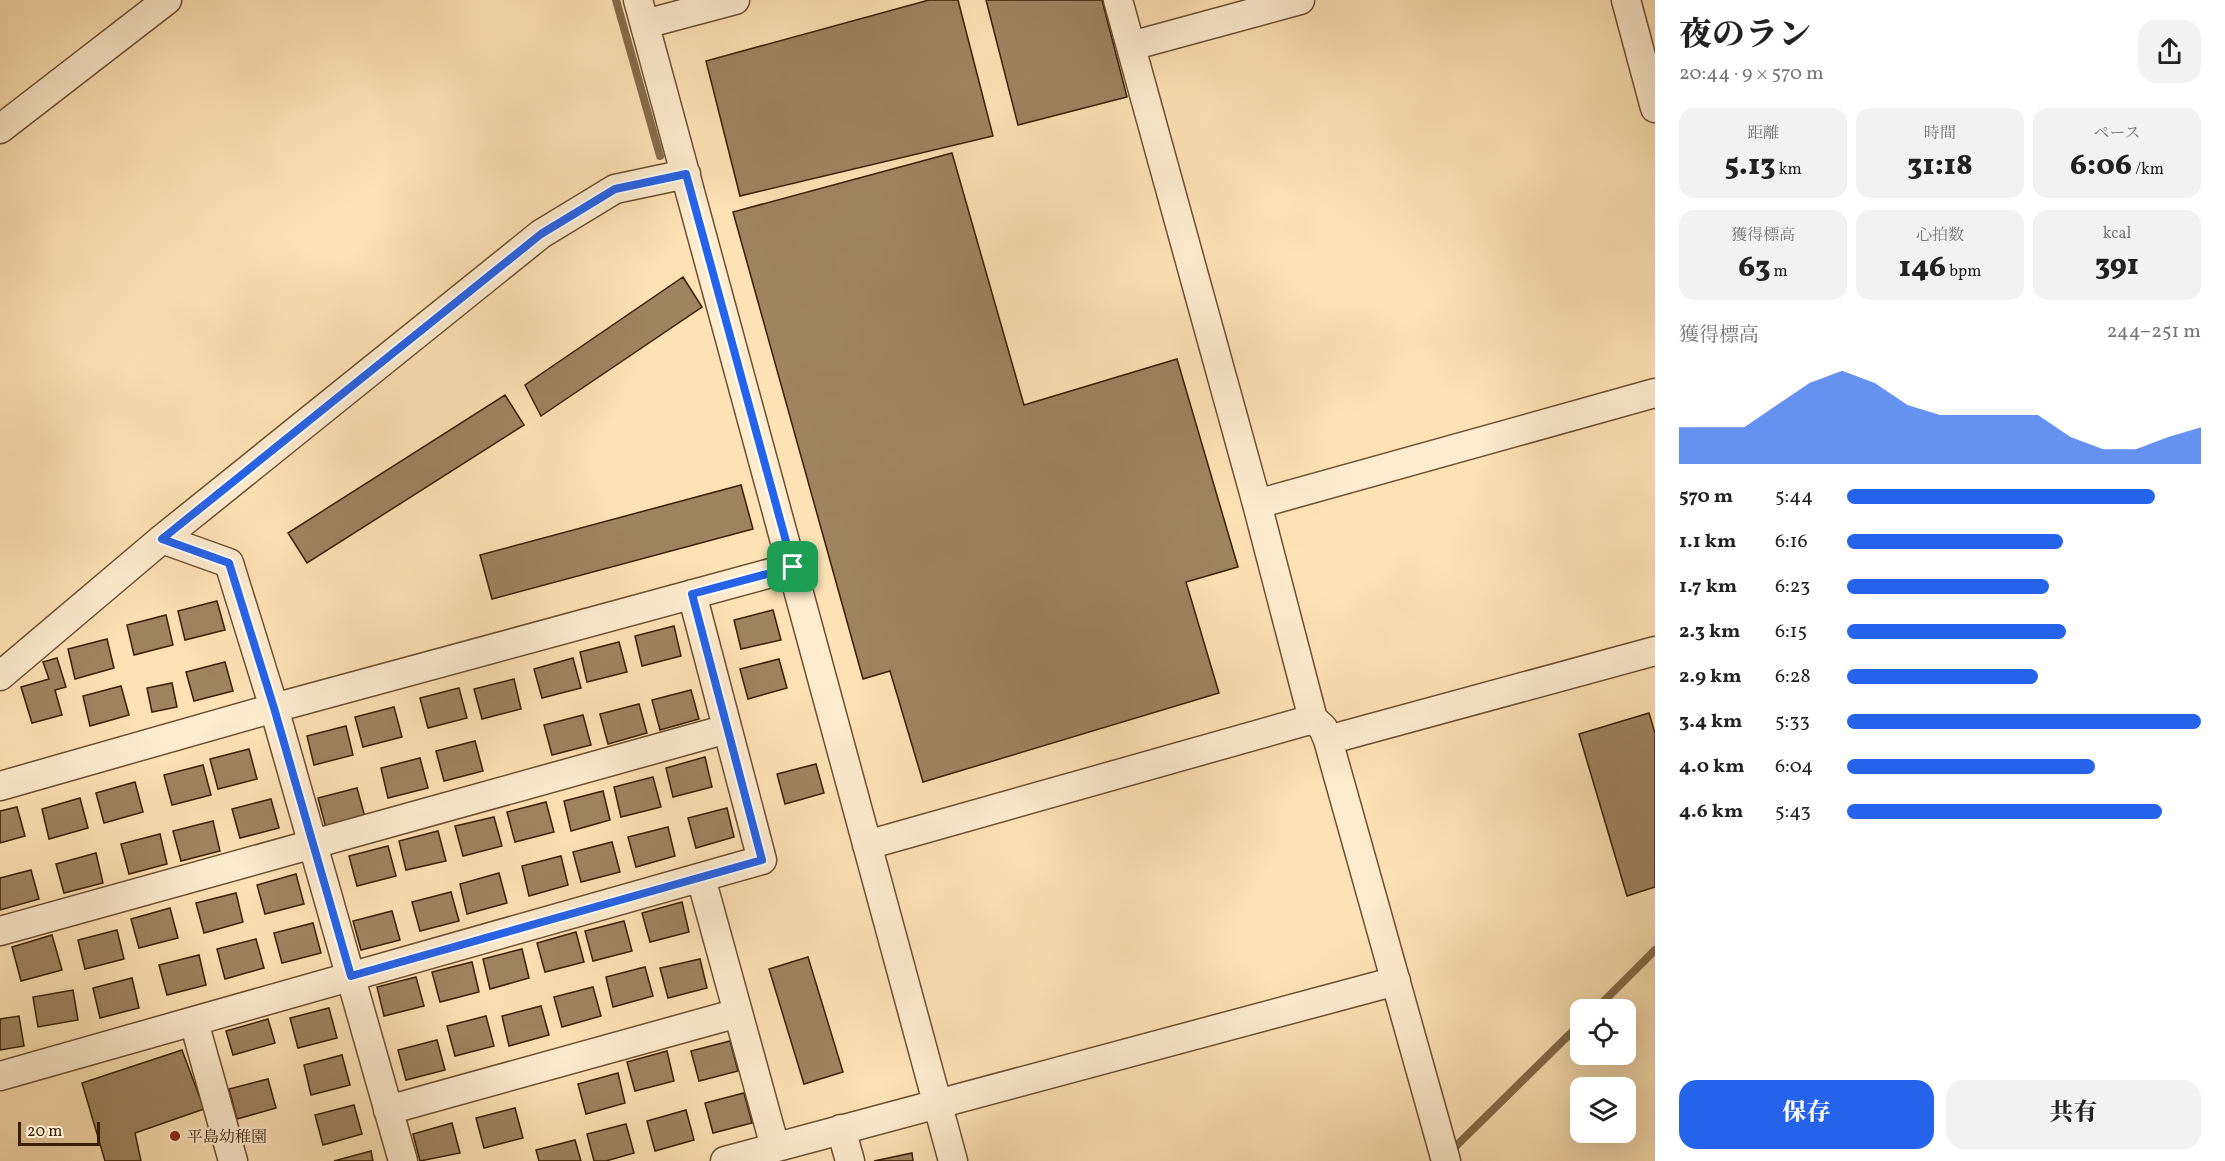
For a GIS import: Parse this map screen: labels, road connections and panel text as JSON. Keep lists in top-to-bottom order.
{
  "places": ["平島幼稚園"],
  "scale_bar": "20 m",
  "page": {
    "heading": ["夜のラン", "20:44 · 9 × 570 m"],
    "stats": [
      ["距離", "5.13 km"],
      ["時間", "31:18"],
      ["ペース", "6:06 /km"],
      ["獲得標高", "63 m"],
      ["心拍数", "146 bpm"],
      ["kcal", "391"]
    ],
    "chart": ["獲得標高", "244–251 m"],
    "list": [
      {
        "name": "570 m",
        "note": "5:44"
      },
      {
        "name": "1.1 km",
        "note": "6:16"
      },
      {
        "name": "1.7 km",
        "note": "6:23"
      },
      {
        "name": "2.3 km",
        "note": "6:15"
      },
      {
        "name": "2.9 km",
        "note": "6:28"
      },
      {
        "name": "3.4 km",
        "note": "5:33"
      },
      {
        "name": "4.0 km",
        "note": "6:04"
      },
      {
        "name": "4.6 km",
        "note": "5:43"
      }
    ],
    "buttons": ["保存", "共有"],
    "scale": "20 m"
  }
}
